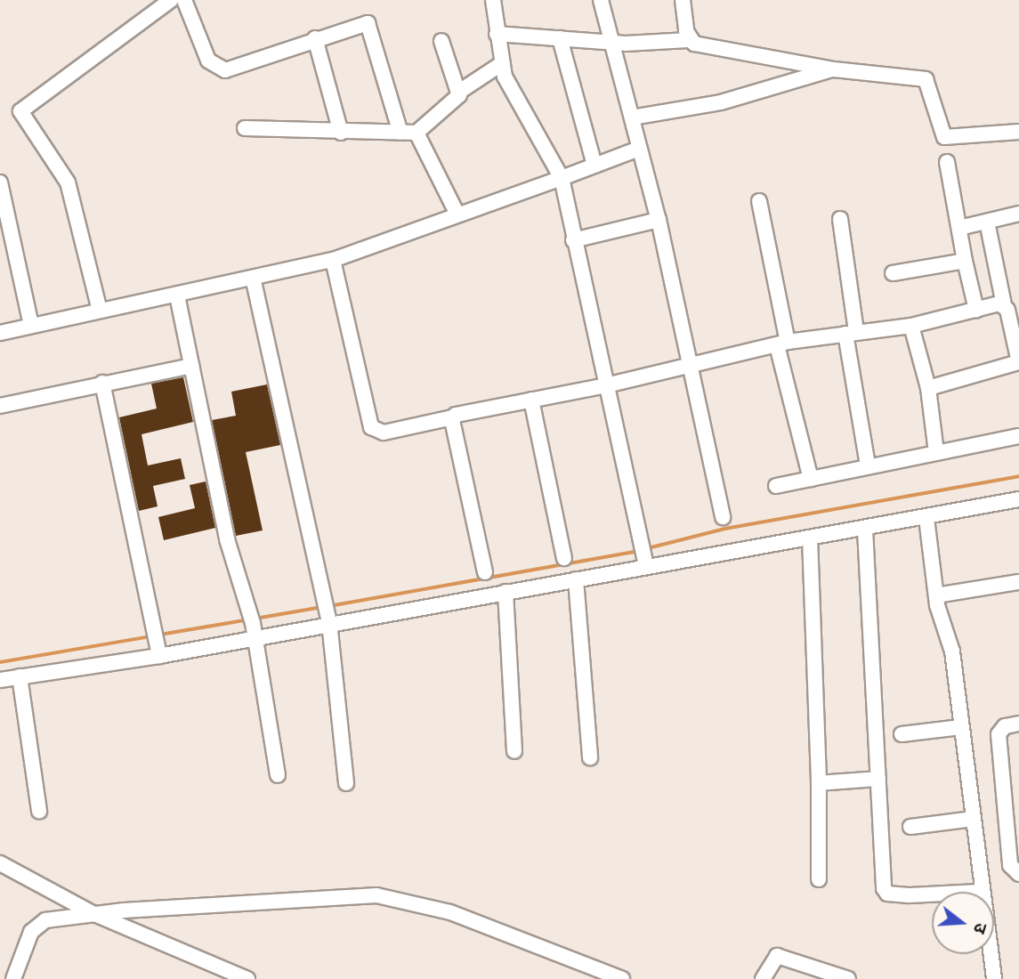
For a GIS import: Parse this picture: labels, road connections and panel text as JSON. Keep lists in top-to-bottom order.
{
  "north": "right"
}
